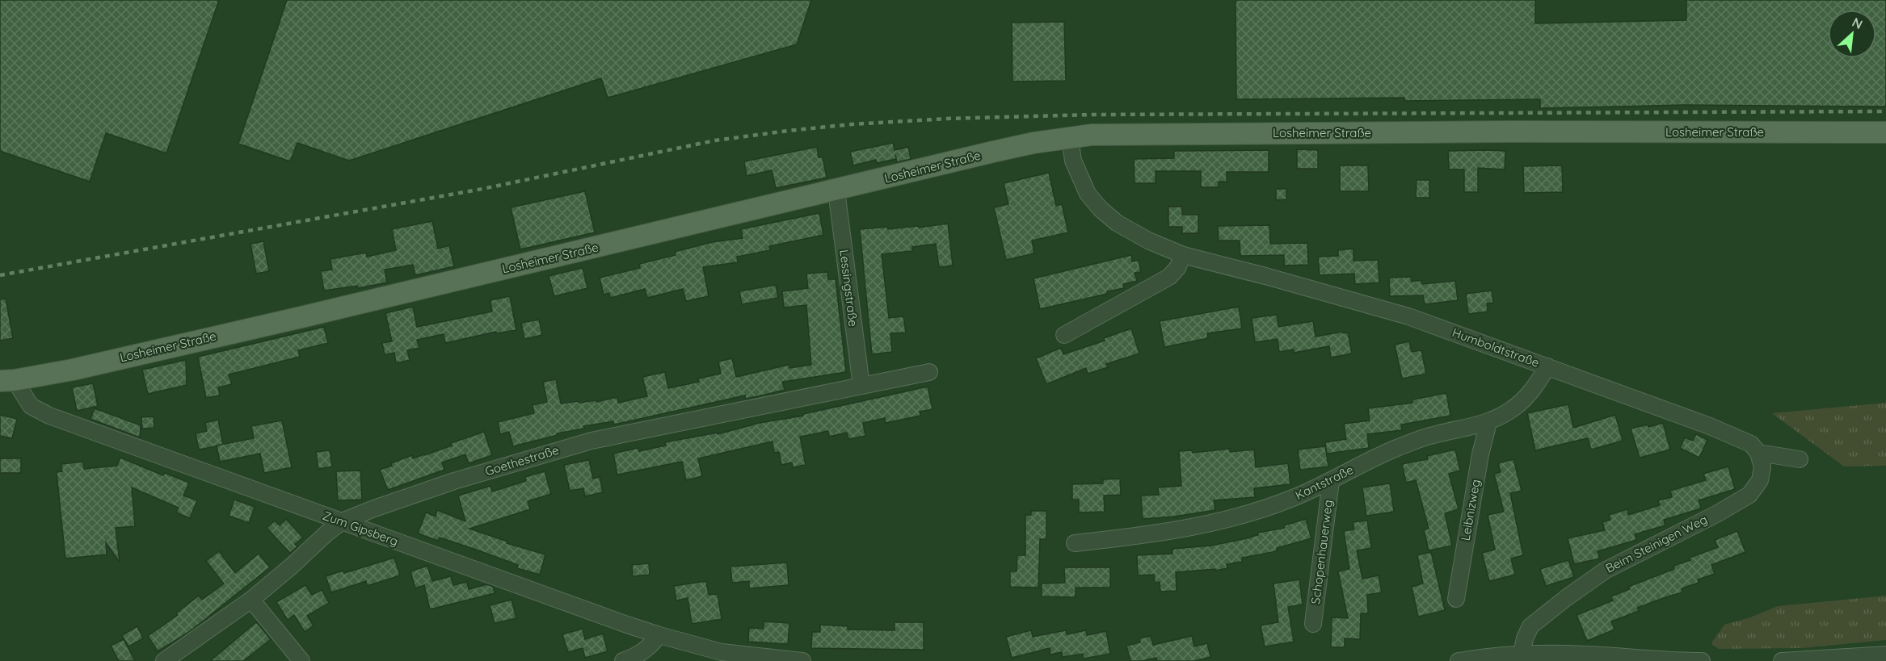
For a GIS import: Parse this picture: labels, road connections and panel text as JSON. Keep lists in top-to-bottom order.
{
  "streets": {
    "main road": ["Losheimer Straße"],
    "street": [
      "Lessingstraße",
      "Humboldtstraße",
      "Goethestraße",
      "Kantstraße",
      "Leibnizweg",
      "Zum Gipsberg",
      "Beim Steinigen Weg",
      "Schopenhauerweg"
    ]
  },
  "crossings": [
    ["Losheimer Straße", "Lessingstraße"],
    ["Losheimer Straße", "Humboldtstraße"],
    ["Losheimer Straße", "Zum Gipsberg"],
    ["Lessingstraße", "Goethestraße"],
    ["Humboldtstraße", "Kantstraße"],
    ["Humboldtstraße", "Beim Steinigen Weg"],
    ["Goethestraße", "Zum Gipsberg"],
    ["Kantstraße", "Leibnizweg"],
    ["Kantstraße", "Schopenhauerweg"]
  ],
  "north": "top right"
}
